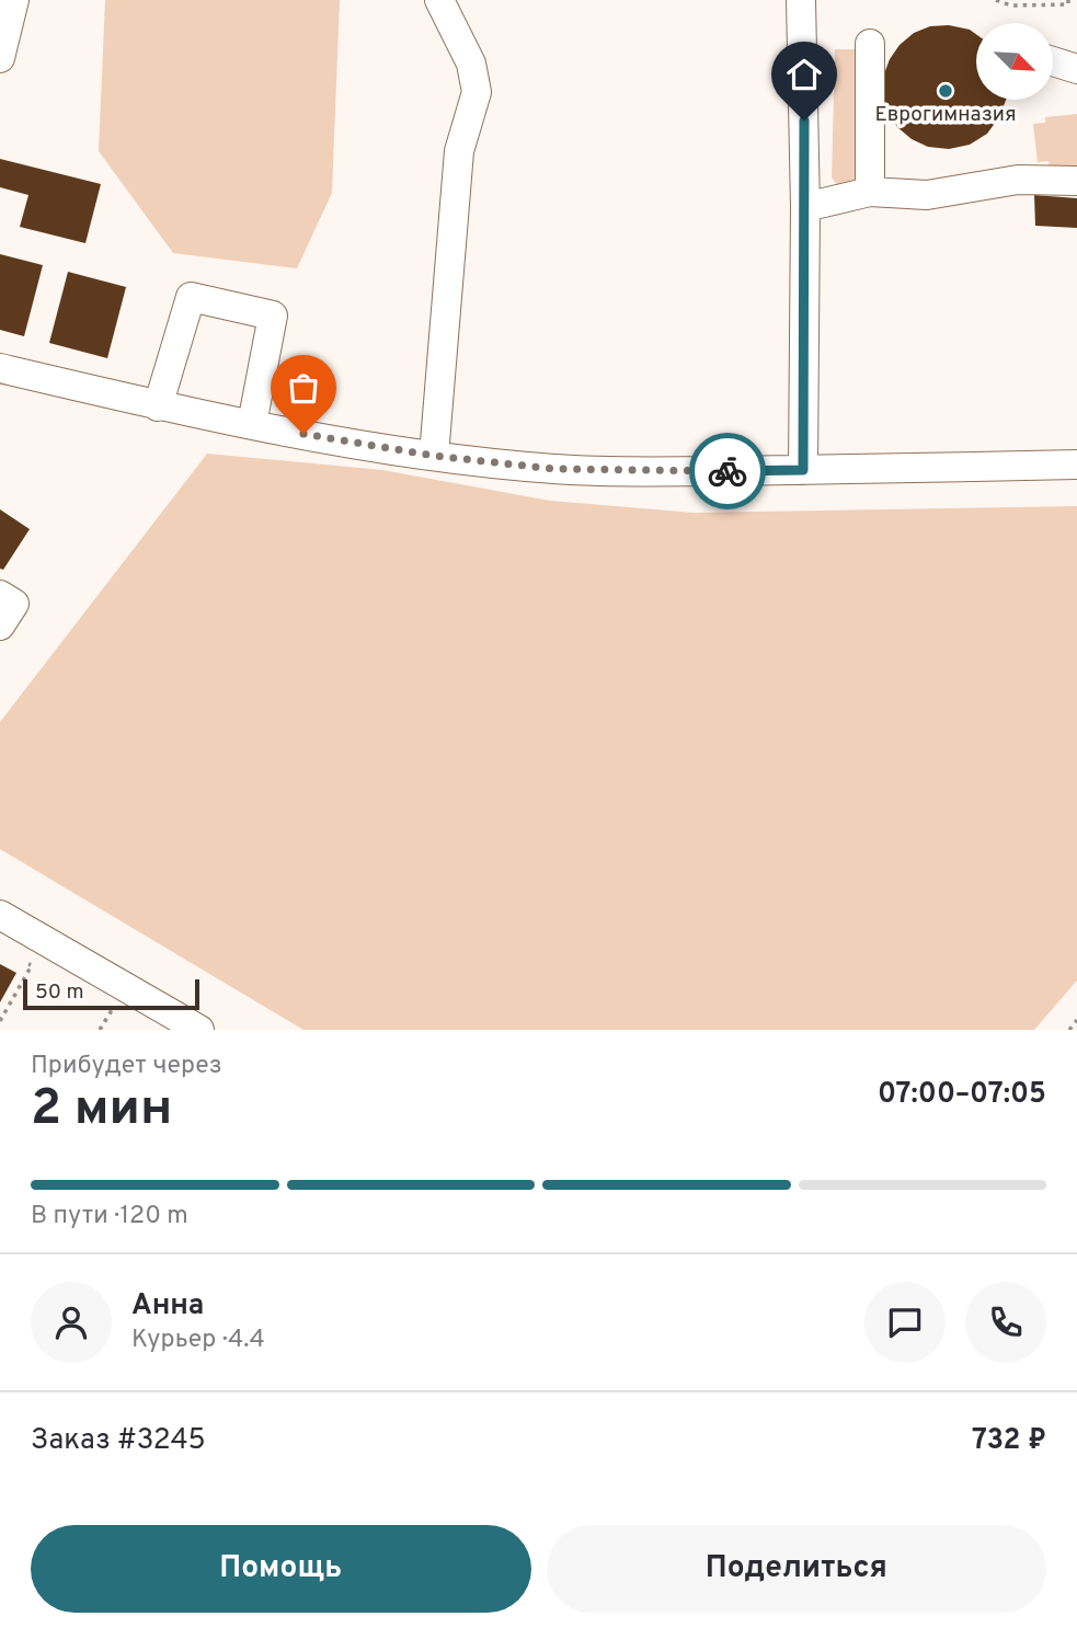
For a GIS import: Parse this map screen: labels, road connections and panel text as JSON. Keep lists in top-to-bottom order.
{
  "places": ["Еврогимназия"],
  "scale_bar": "50 m",
  "north": "bottom right",
  "page": {
    "scale": "50 m",
    "heading": ["2 мин", "Прибудет через", "07:00–07:05"],
    "panel": [
      "Анна",
      "Курьер · 4.4",
      "Заказ #3245",
      "732 ₽"
    ],
    "bar": "В пути · 120 m",
    "buttons": ["Помощь", "Поделиться"]
  }
}
